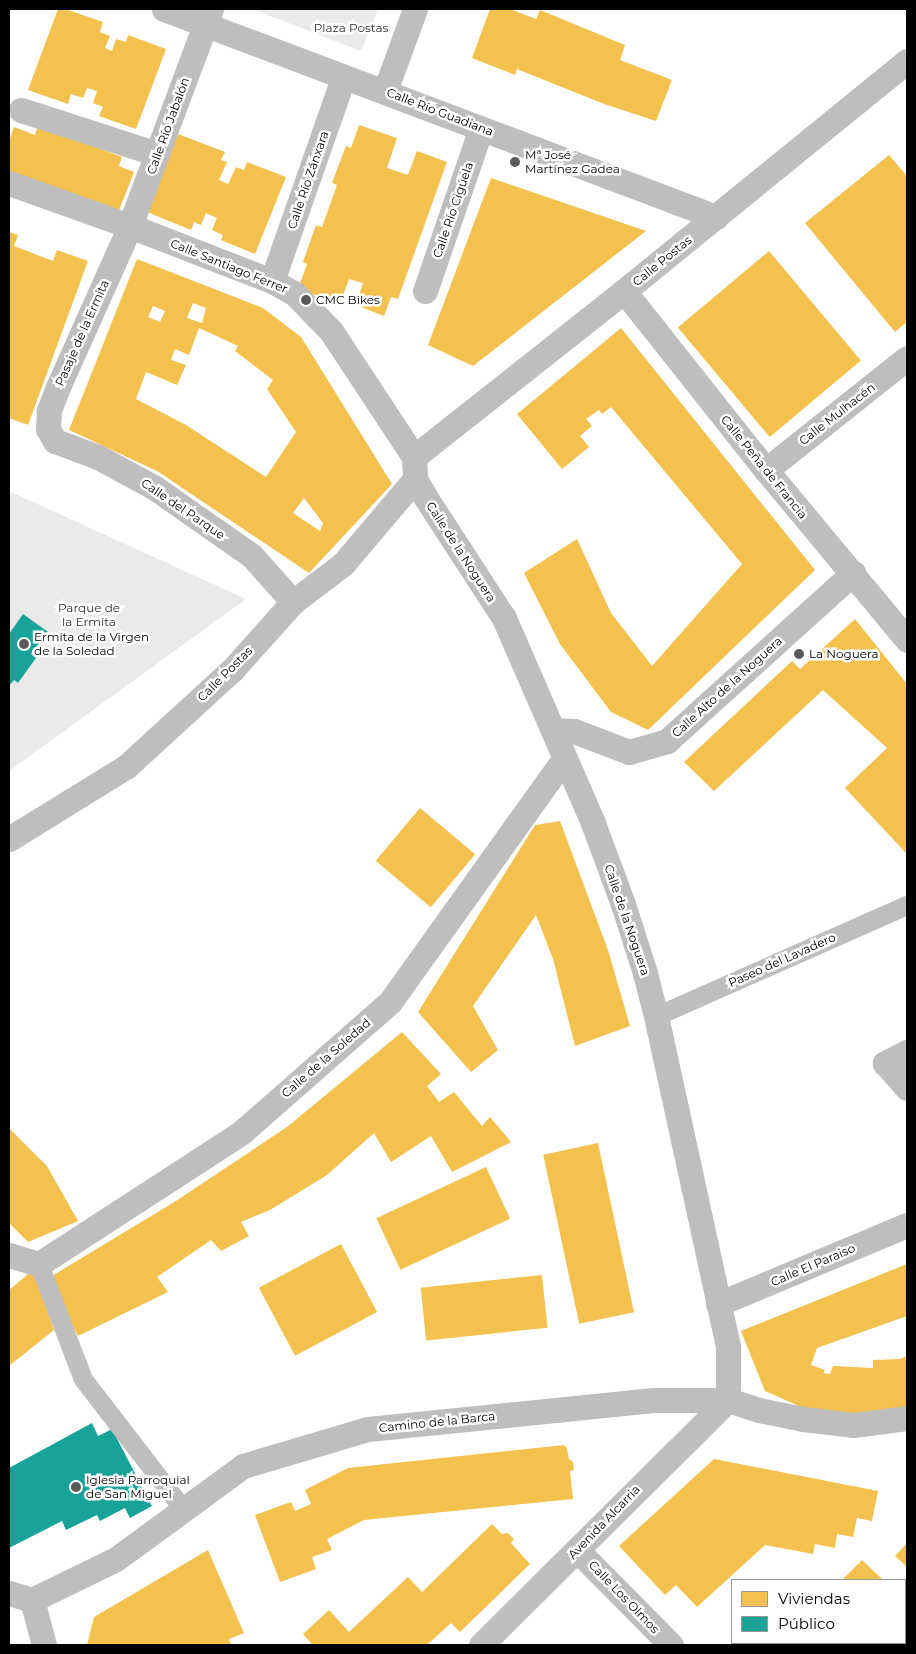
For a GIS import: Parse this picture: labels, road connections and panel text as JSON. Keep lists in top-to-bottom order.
{
  "streets": {
    "street": [
      "Calle Río Guadiana",
      "Calle Río Jabalón",
      "Calle Río Zánxara",
      "Calle Río Cigúela",
      "Calle Postas",
      "Calle Santiago Ferrer",
      "Pasaje de la Ermita",
      "Calle Mulhacén",
      "Calle Peña de Francia",
      "Calle del Parque",
      "Calle de la Noguera",
      "Calle Alto de la Noguera",
      "Paseo del Lavadero",
      "Calle de la Soledad",
      "Calle El Paraiso",
      "Camino de la Barca",
      "Avenida Alcarria",
      "Calle Los Olmos"
    ]
  },
  "crossings": [
    ["Calle Río Guadiana", "Calle Río Jabalón"],
    ["Calle Río Guadiana", "Calle Río Zánxara"],
    ["Calle Río Guadiana", "Calle Río Cigúela"],
    ["Calle Río Guadiana", "Calle Postas"],
    ["Calle Río Jabalón", "Calle Santiago Ferrer"],
    ["Calle Río Jabalón", "Pasaje de la Ermita"],
    ["Calle Río Zánxara", "Calle Santiago Ferrer"],
    ["Calle Postas", "Calle Santiago Ferrer"],
    ["Calle Postas", "Calle Peña de Francia"],
    ["Calle Postas", "Calle del Parque"],
    ["Calle Postas", "Calle de la Noguera"],
    ["Calle Santiago Ferrer", "Pasaje de la Ermita"],
    ["Calle Santiago Ferrer", "Calle de la Noguera"],
    ["Pasaje de la Ermita", "Calle del Parque"],
    ["Calle Mulhacén", "Calle Peña de Francia"],
    ["Calle Peña de Francia", "Calle Alto de la Noguera"],
    ["Calle de la Noguera", "Calle Alto de la Noguera"],
    ["Calle de la Noguera", "Paseo del Lavadero"],
    ["Calle de la Noguera", "Calle de la Soledad"],
    ["Calle de la Noguera", "Calle El Paraiso"],
    ["Calle de la Noguera", "Camino de la Barca"],
    ["Calle de la Noguera", "Avenida Alcarria"],
    ["Camino de la Barca", "Avenida Alcarria"],
    ["Avenida Alcarria", "Calle Los Olmos"]
  ],
  "parks": ["Plaza Postas", "Parque de la Ermita"],
  "places": [
    "Mª José Martínez Gadea",
    "CMC Bikes",
    "Ermita de la Virgen de la Soledad",
    "La Noguera",
    "Iglesia Parroquial de San Miguel"
  ],
  "legend": ["Viviendas", "Público"]
}
